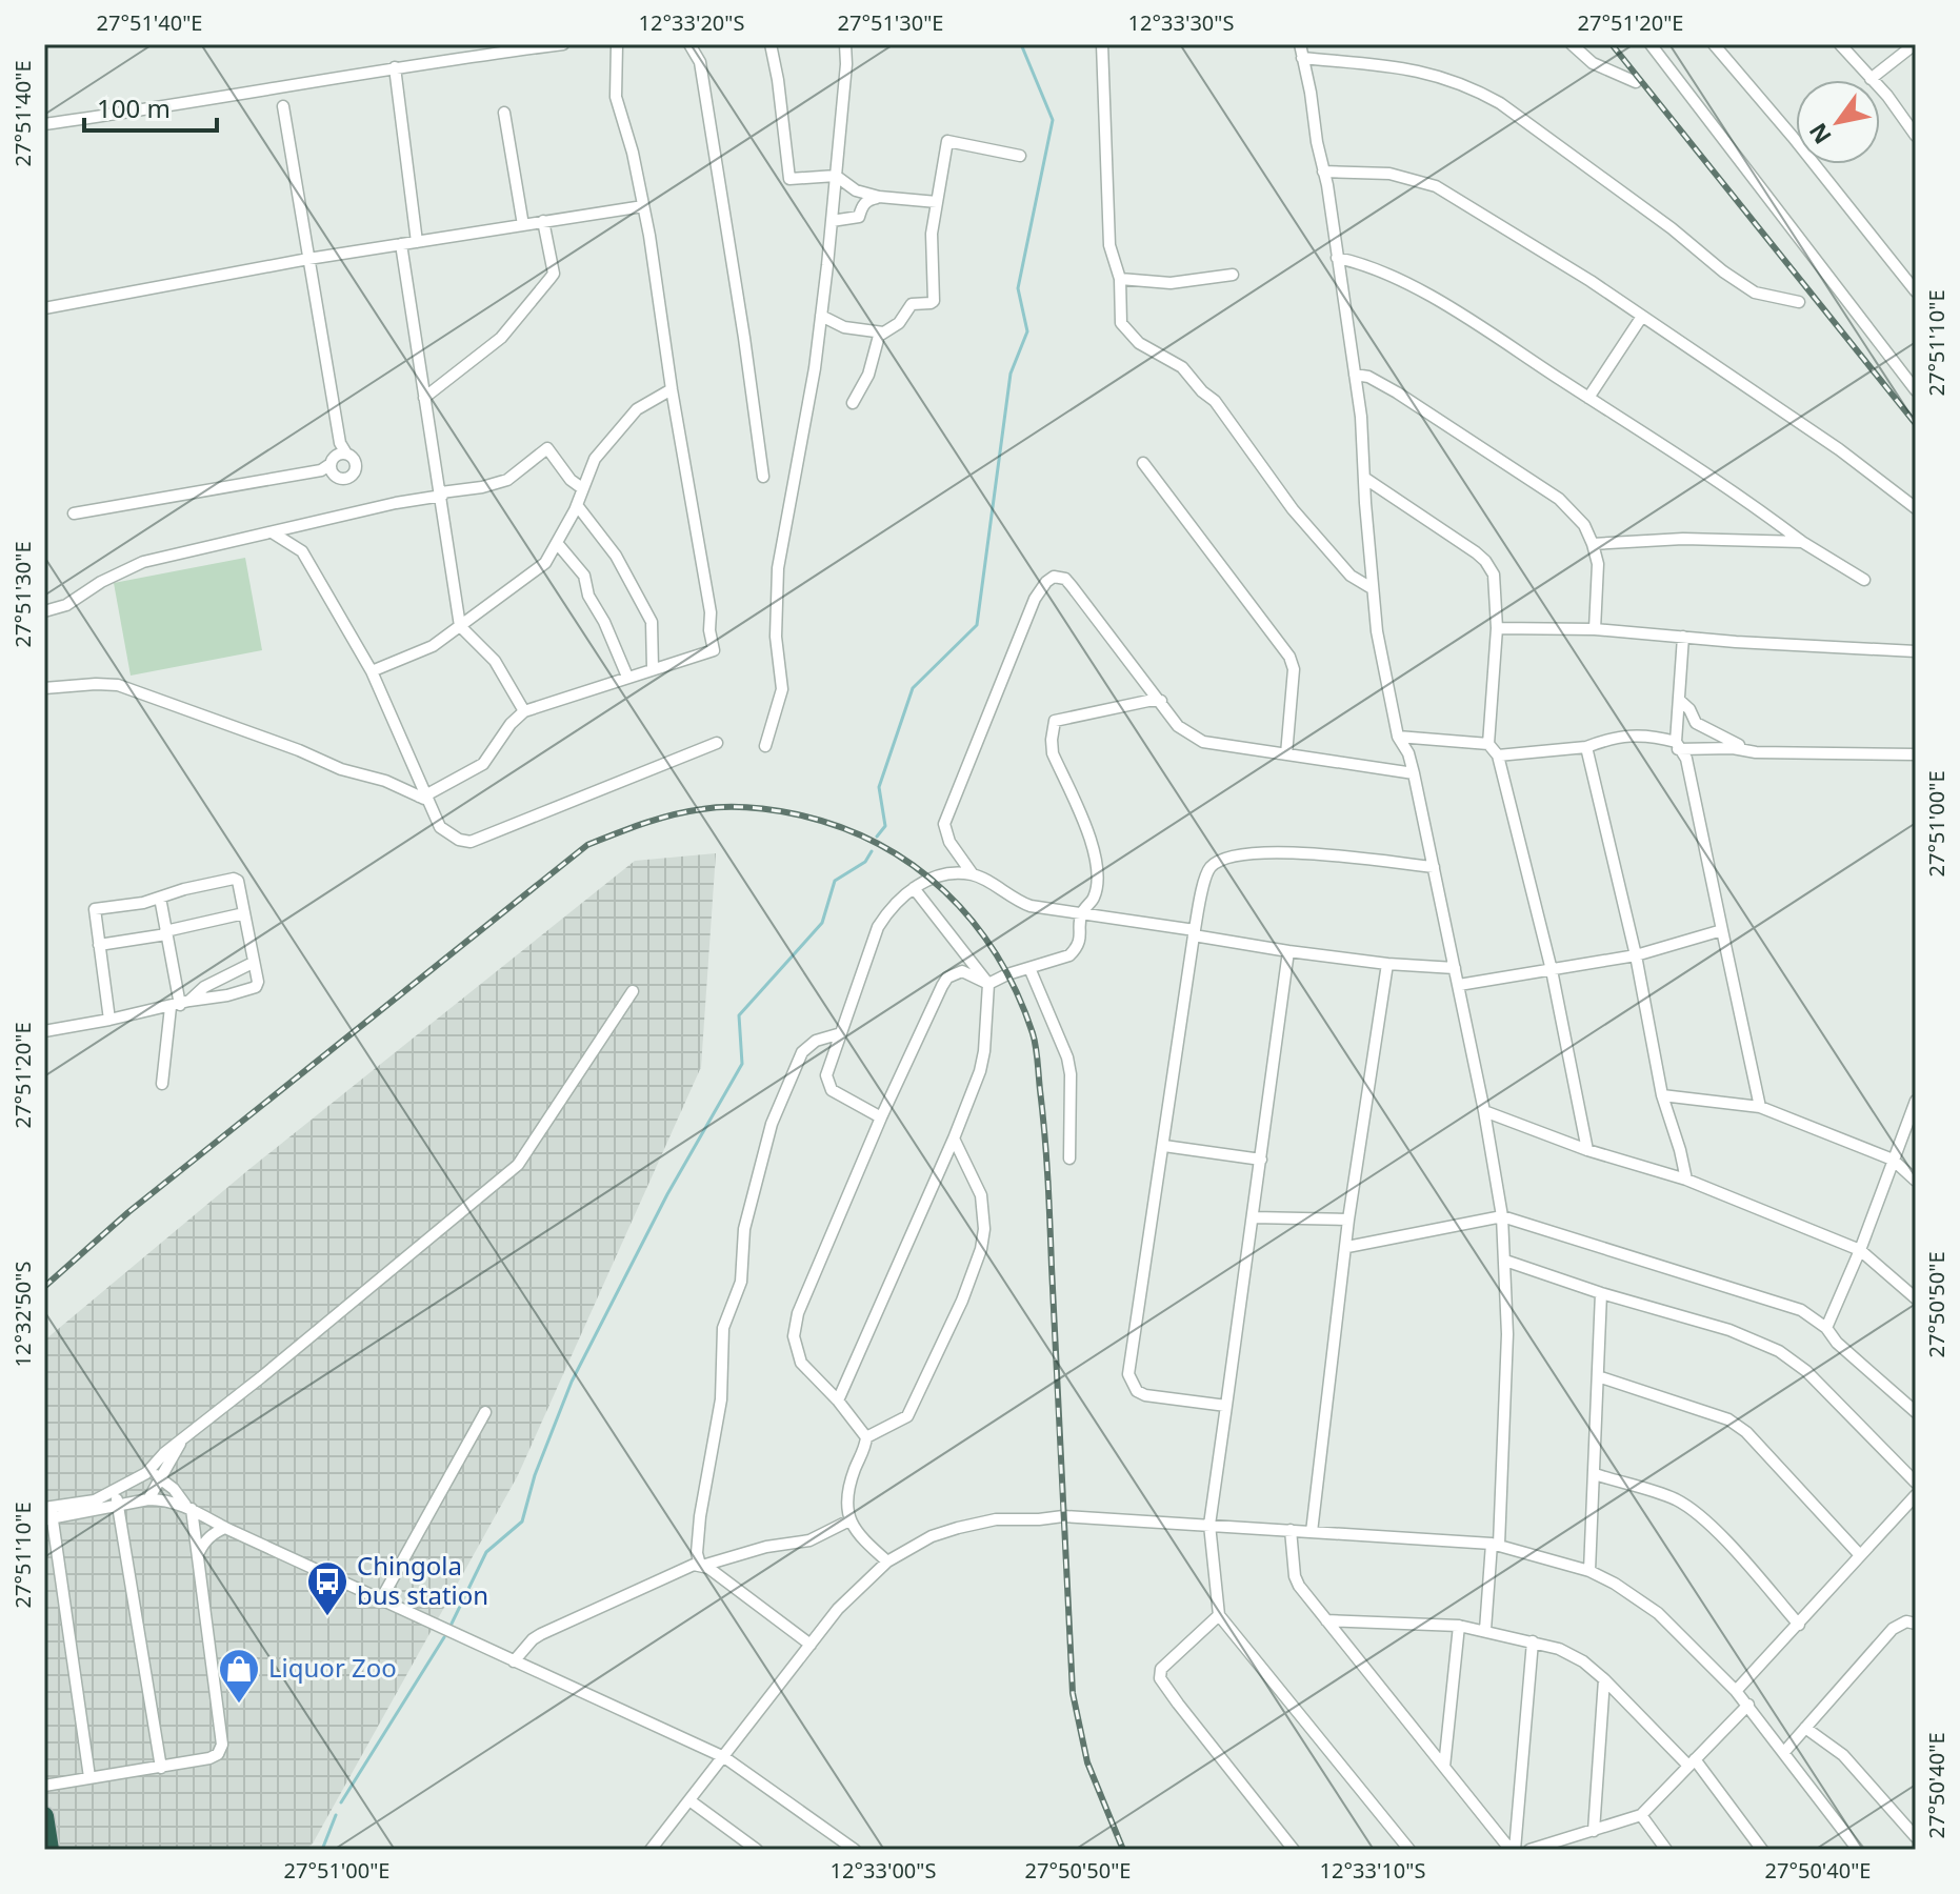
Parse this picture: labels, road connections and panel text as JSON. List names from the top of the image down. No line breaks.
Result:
{"places":{"bus stop":["Chingola bus station"],"shop":["Liquor Zoo"]},"scale_bar":"100 m","north":"bottom left","coordinates":["27°51'40\"E","12°33'20\"S","27°51'30\"E","12°33'30\"S","27°51'20\"E","27°51'10\"E","27°51'00\"E","27°50'50\"E","12°32'50\"S","27°50'40\"E","12°33'00\"S","12°33'10\"S"]}
